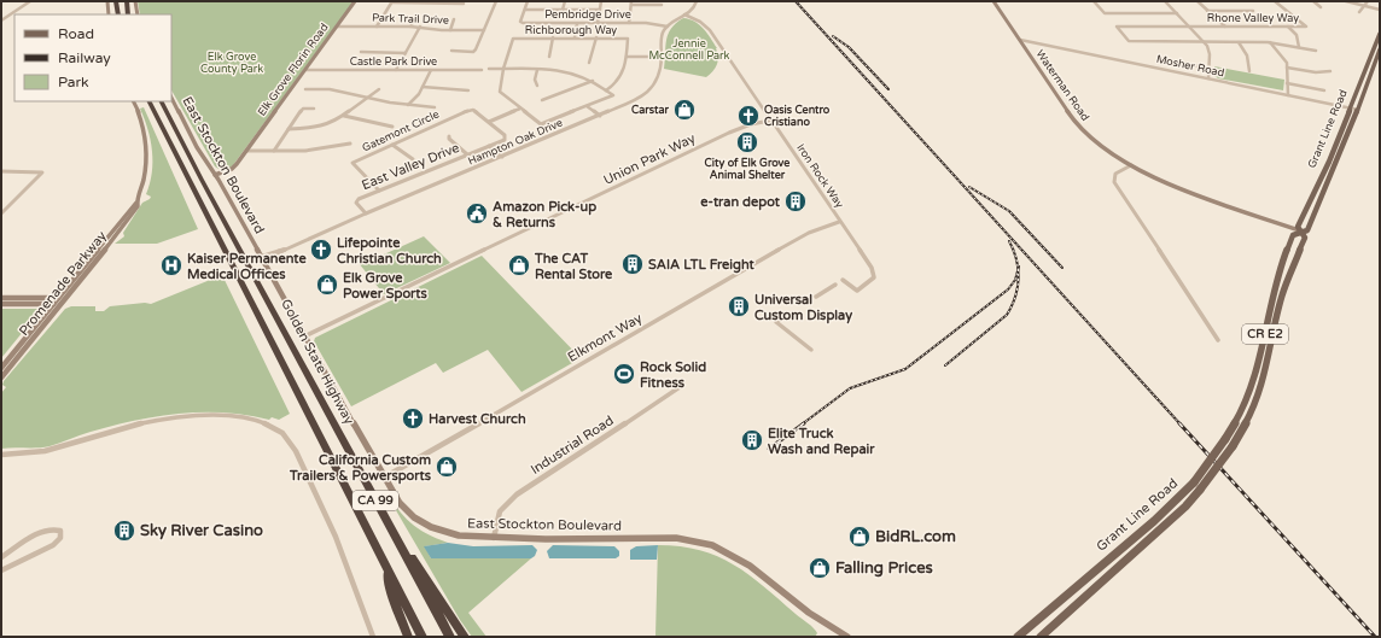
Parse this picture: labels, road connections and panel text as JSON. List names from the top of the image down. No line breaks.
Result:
{"streets":{"highway":["Golden State Highway","CA 99"],"main road":["Elk Grove Florin Road","Waterman Road","Grant Line Road","East Stockton Boulevard","Promenade Parkway","CR E2"],"street":["Pembridge Drive","Rhone Valley Way","Park Trail Drive","Richborough Way","Castle Park Drive","Mosher Road","Gatemont Circle","Hampton Oak Drive","Union Park Way","East Valley Drive","Iron Rock Way","Elkmont Way","Industrial Road"]},"crossings":[["Pembridge Drive","Hampton Oak Drive"],["Park Trail Drive","Elk Grove Florin Road"],["Castle Park Drive","Elk Grove Florin Road"],["Mosher Road","Waterman Road"],["Mosher Road","Grant Line Road"],["Elk Grove Florin Road","East Stockton Boulevard"],["Waterman Road","Grant Line Road"],["Gatemont Circle","East Valley Drive"],["Hampton Oak Drive","East Stockton Boulevard"],["Hampton Oak Drive","East Valley Drive"],["Union Park Way","East Stockton Boulevard"],["Union Park Way","Iron Rock Way"],["East Stockton Boulevard","Elkmont Way"],["East Stockton Boulevard","Industrial Road"],["Iron Rock Way","Elkmont Way"]],"parks":["Jennie McConnell Park","Elk Grove County Park"],"places":{"shop":["Carstar","The CAT Rental Store","Elk Grove Power Sports","California Custom Trailers & Powersports","BidRL.com","Falling Prices"],"church":["Oasis Centro Cristiano","Lifepointe Christian Church","Harvest Church"],"building":["City of Elk Grove Animal Shelter","e-tran depot","SAIA LTL Freight","Universal Custom Display","Elite Truck Wash and Repair","Sky River Casino"],"public building":["Amazon Pick-up & Returns"],"hospital":["Kaiser Permanente Medical Offices"],"sports":["Rock Solid Fitness"]},"legend":["Road","Railway","Park"]}
